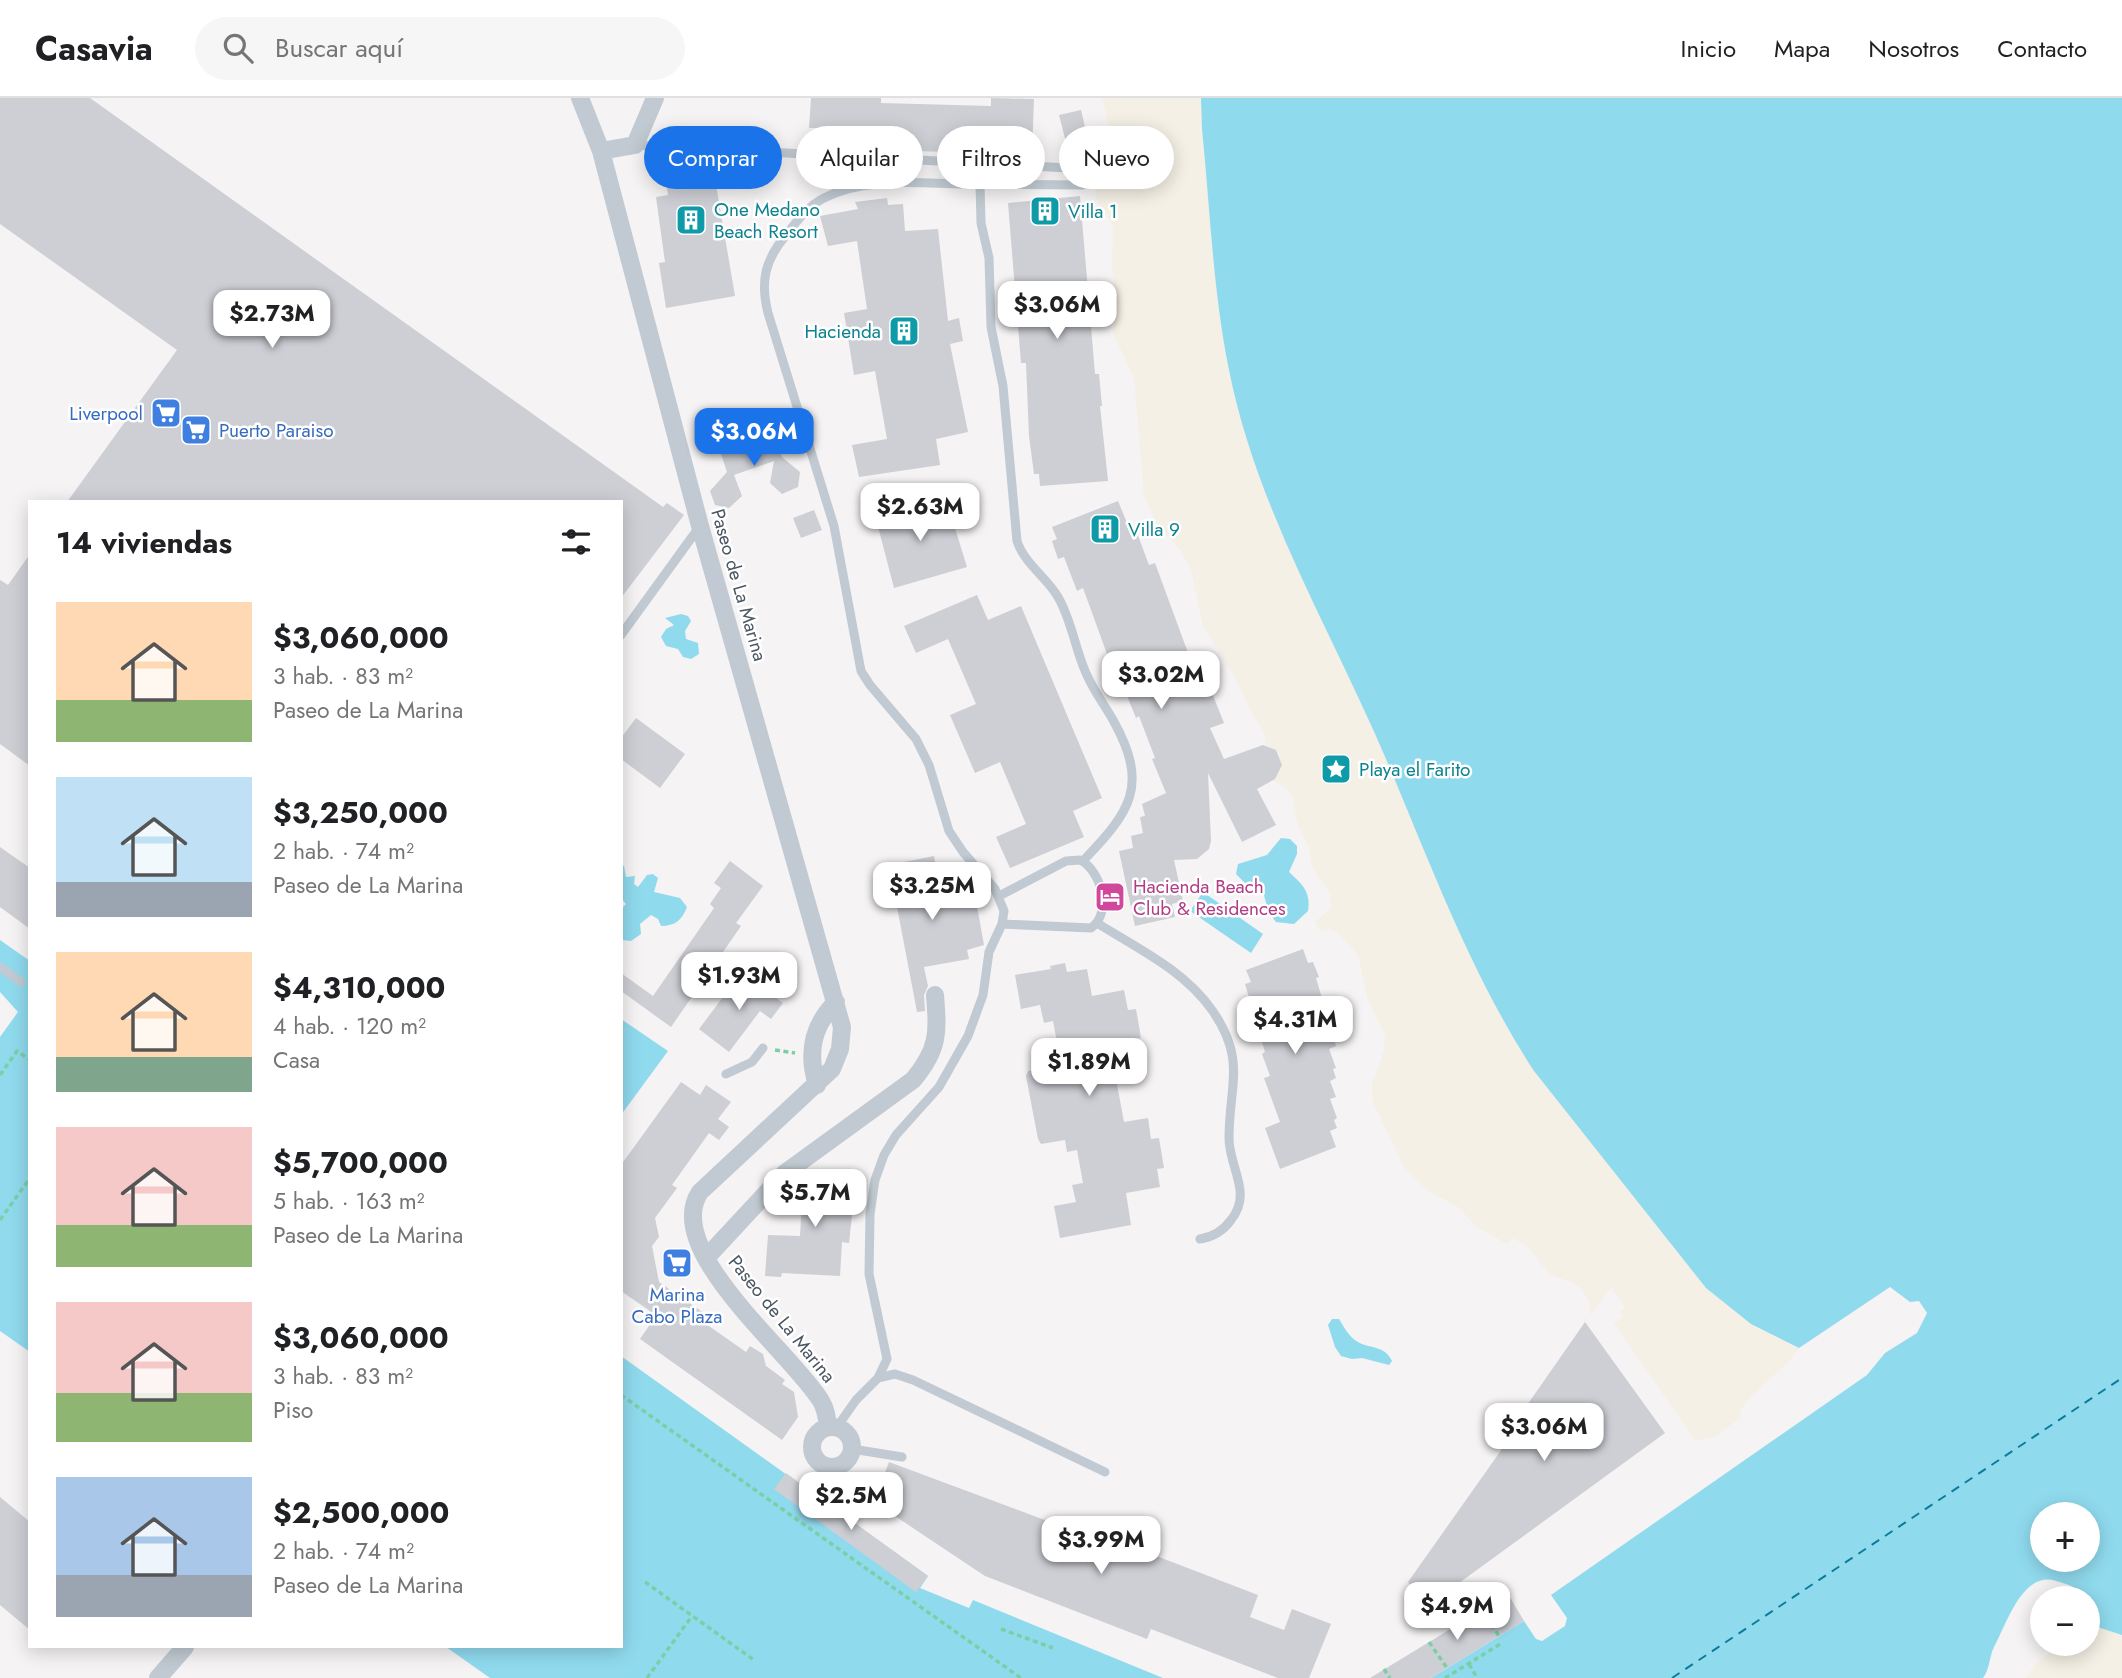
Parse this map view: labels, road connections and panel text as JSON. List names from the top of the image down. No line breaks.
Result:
{"streets":{"street":["Paseo de La Marina"]},"places":{"building":["Villa 1","One Medano Beach Resort","Hacienda","Villa 9"],"supermarket":["Liverpool","Puerto Paraiso","Marina Cabo Plaza"],"place":["Playa el Farito"],"hotel":["Hacienda Beach Club & Residences"]},"page":{"header":"Casavia","search":"Buscar aquí","nav":["Inicio","Mapa","Nosotros","Contacto"],"chip":["Comprar","Alquilar","Filtros","Nuevo"],"price":["$3.06M","$2.73M","$3.06M","$2.63M","$3.02M","$3.25M","$1.93M","$4.31M","$1.89M","$5.7M","$3.06M","$2.5M","$3.99M","$4.9M"],"heading":"14 viviendas","list":[{"name":"$3,060,000","note":"3 hab. · 83 m² · Paseo de La Marina"},{"name":"$3,250,000","note":"2 hab. · 74 m² · Paseo de La Marina"},{"name":"$4,310,000","note":"4 hab. · 120 m² · Casa"},{"name":"$5,700,000","note":"5 hab. · 163 m² · Paseo de La Marina"},{"name":"$3,060,000","note":"3 hab. · 83 m² · Piso"},{"name":"$2,500,000","note":"2 hab. · 74 m² · Paseo de La Marina"}],"map_buttons":["+","−"]}}
